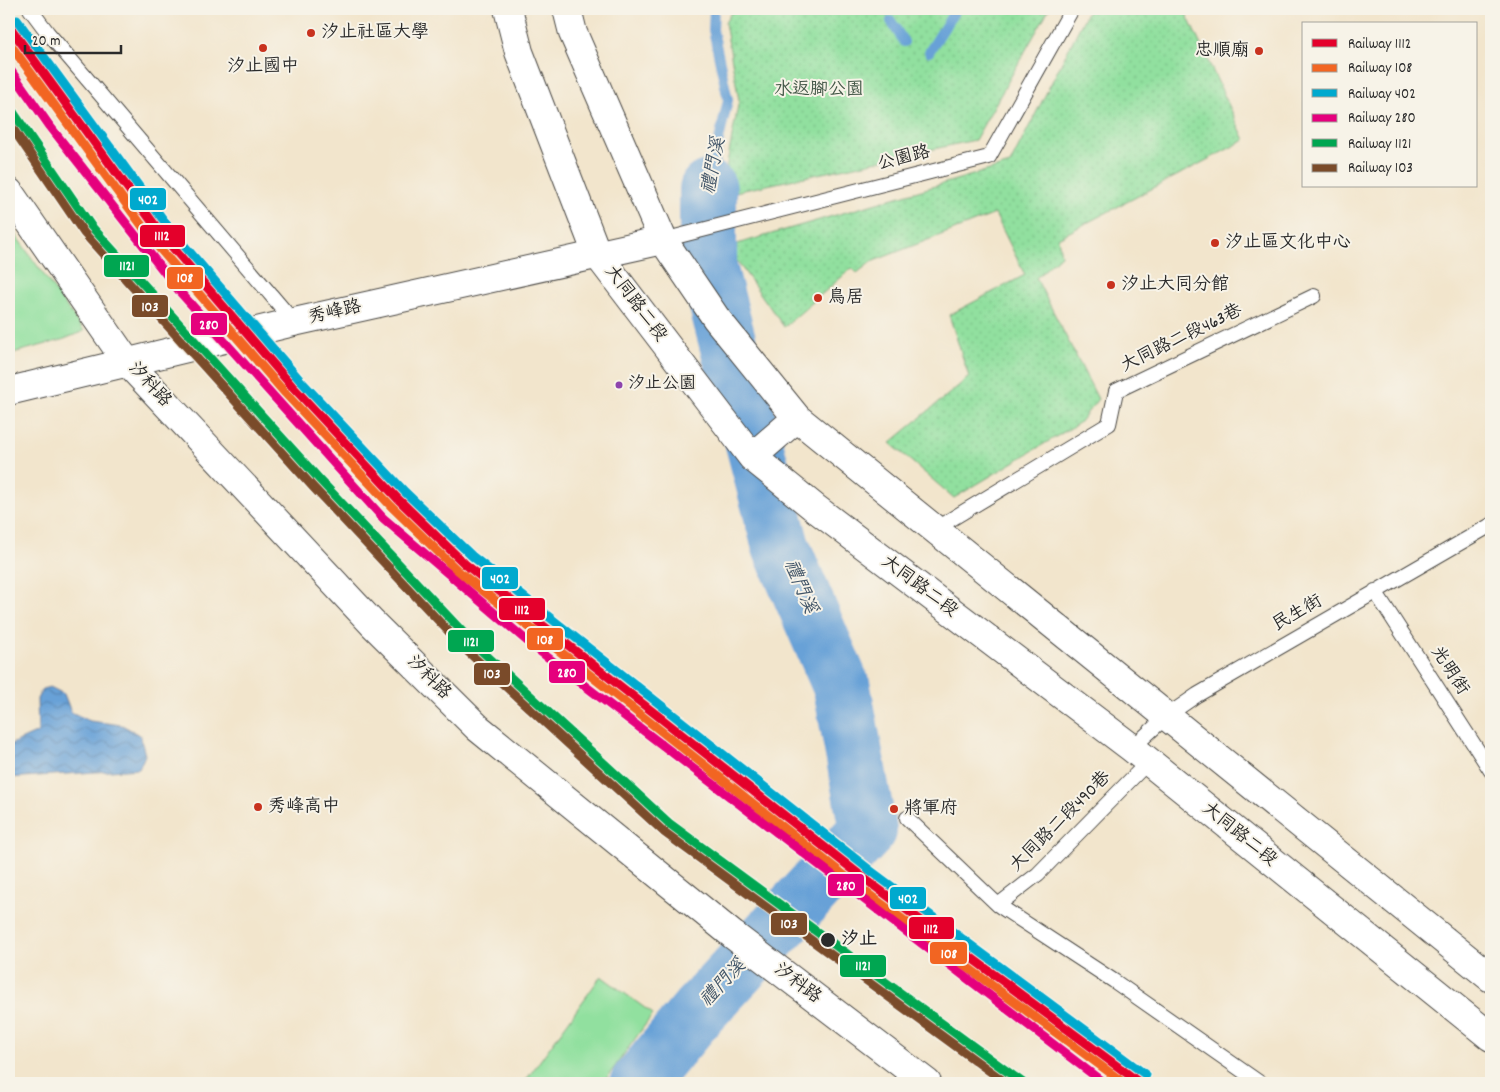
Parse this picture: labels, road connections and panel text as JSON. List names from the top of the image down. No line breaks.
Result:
{"streets":{"main road":["大同路二段","秀峰路","汐科路"],"lane":["公園路","大同路二段463巷","民生街","光明街","大同路二段490巷"]},"crossings":[["公園路","秀峰路"],["大同路二段","秀峰路"],["大同路二段","民生街"],["大同路二段","大同路二段490巷"],["秀峰路","汐科路"],["民生街","光明街"],["民生街","大同路二段490巷"]],"water":["禮門溪"],"parks":["水返腳公園"],"places":["汐止社區大學","汐止國中","忠順廟","汐止區文化中心","汐止大同分館","鳥居","汐止公園","秀峰高中","將軍府","汐止"],"lines":["rail line 402","rail line 1112","rail line 108","rail line 280","rail line 1121","rail line 103"],"legend":["Railway 1112","Railway 108","Railway 402","Railway 280","Railway 1121","Railway 103"],"scale_bar":"20 m"}
